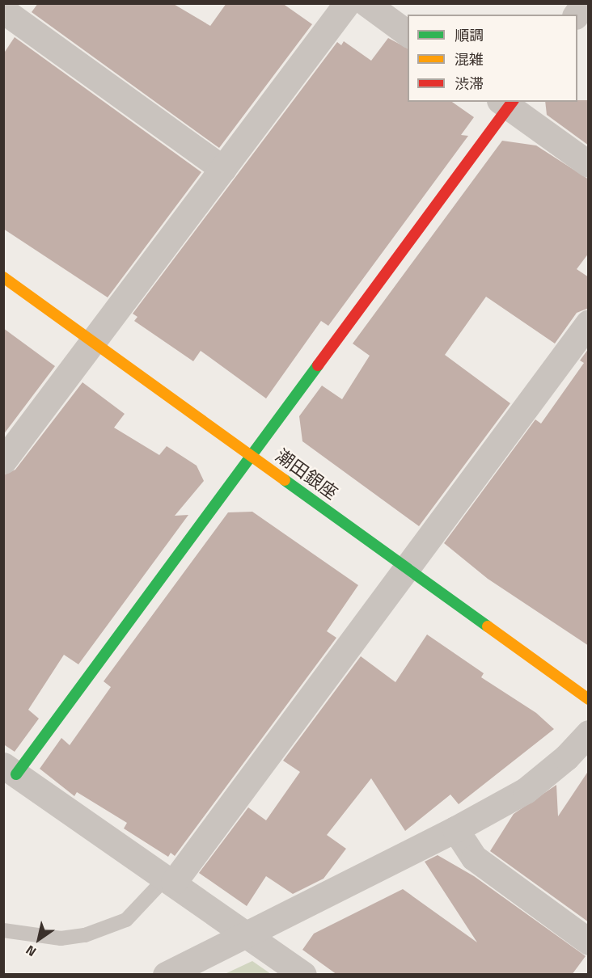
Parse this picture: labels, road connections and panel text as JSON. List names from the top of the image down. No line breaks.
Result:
{"streets":{"street":["潮田銀座"]},"legend":["順調","混雑","渋滞"],"north":"bottom left"}
